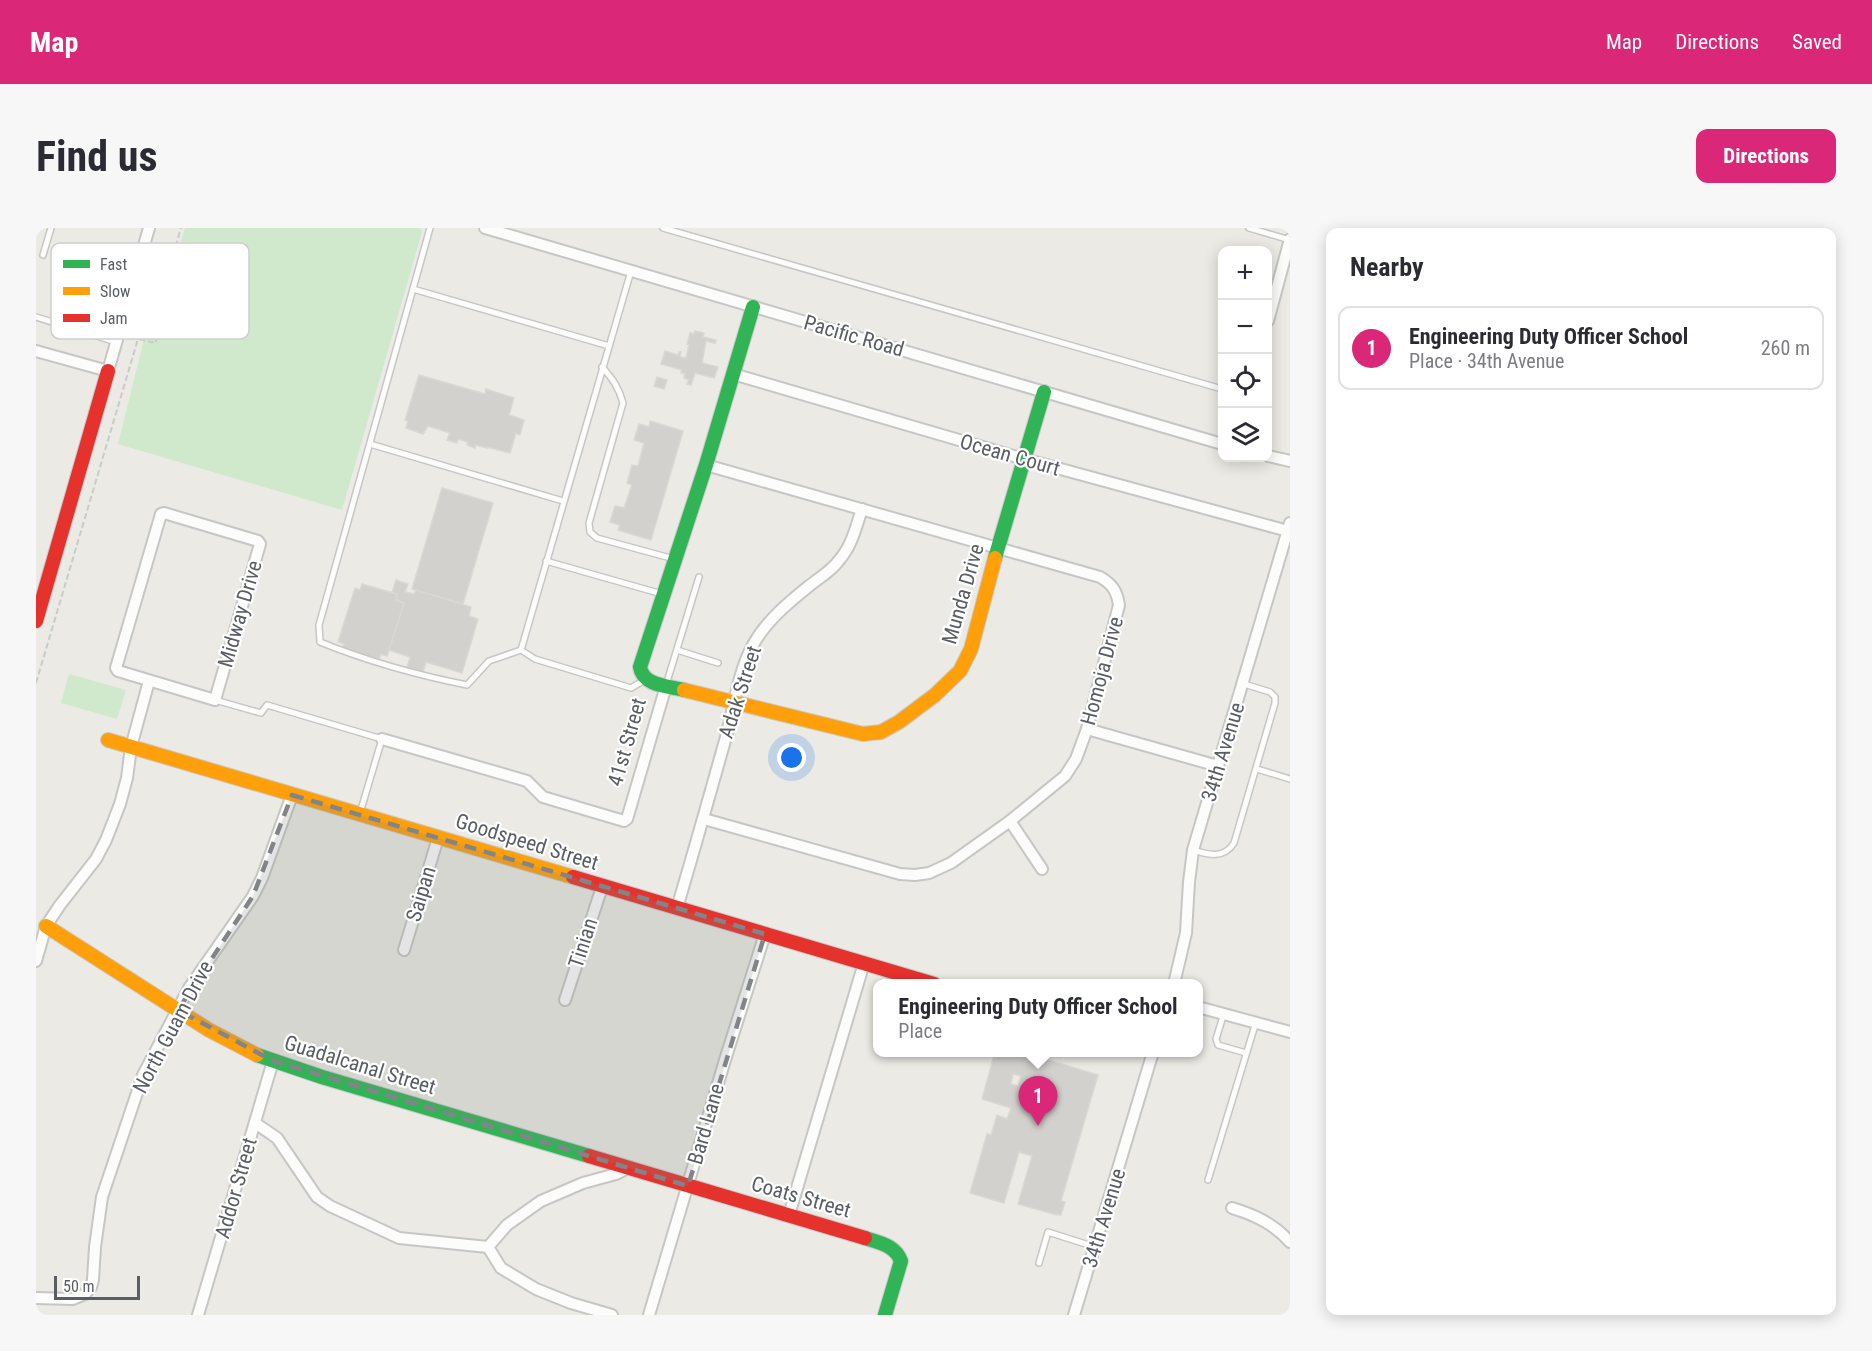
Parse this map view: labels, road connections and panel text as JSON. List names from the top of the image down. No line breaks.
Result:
{"streets":{"street":["Pacific Road","Ocean Court","Munda Drive","Midway Drive","Homoja Drive","Adak Street","41st Street","34th Avenue","Goodspeed Street","Saipan","Tinian","North Guam Drive","Guadalcanal Street","Bard Lane","Addor Street","Coats Street"]},"crossings":[["Pacific Road","Munda Drive"],["Pacific Road","41st Street"],["Ocean Court","Munda Drive"],["Ocean Court","41st Street"],["Ocean Court","34th Avenue"],["Munda Drive","Homoja Drive"],["Munda Drive","Adak Street"],["Munda Drive","41st Street"],["Homoja Drive","Adak Street"],["Homoja Drive","41st Street"],["Adak Street","Goodspeed Street"],["Goodspeed Street","Saipan"],["Goodspeed Street","Tinian"],["Goodspeed Street","North Guam Drive"],["Goodspeed Street","Bard Lane"],["North Guam Drive","Guadalcanal Street"],["Guadalcanal Street","Bard Lane"],["Guadalcanal Street","Addor Street"],["Guadalcanal Street","Coats Street"],["Bard Lane","Coats Street"]],"legend":["Fast","Slow","Jam"],"scale_bar":"50 m","page":{"header":"Map","nav":["Map","Directions","Saved"],"buttons":"Directions","title":"Find us","heading":"Nearby","map_buttons":["+","−"],"list":[{"mark":"1","name":"Engineering Duty Officer School","note":"Place · 34th Avenue","value":"260 m"}],"popup":["Engineering Duty Officer School","Place"],"pins":"1","scale":"50 m"}}
